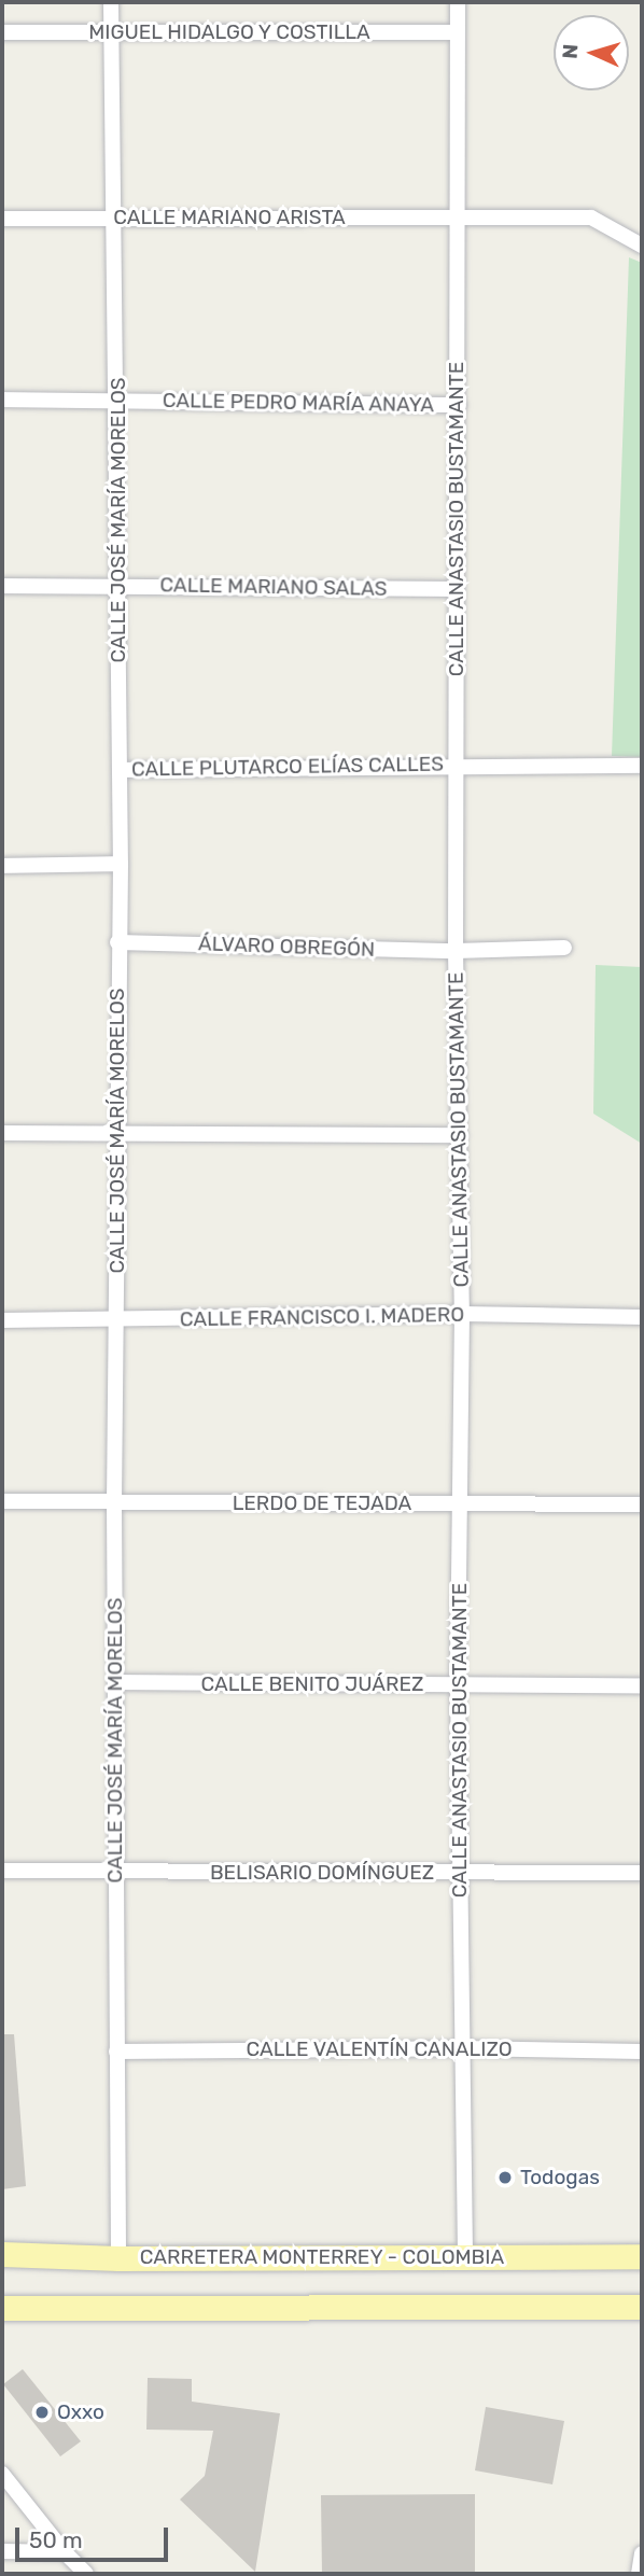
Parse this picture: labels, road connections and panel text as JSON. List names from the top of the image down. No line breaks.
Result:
{"streets":{"main road":["CARRETERA MONTERREY - COLOMBIA"],"street":["MIGUEL HIDALGO Y COSTILLA","CALLE MARIANO ARISTA","CALLE PEDRO MARÍA ANAYA","CALLE ANASTASIO BUSTAMANTE","CALLE JOSÉ MARÍA MORELOS","CALLE MARIANO SALAS","CALLE PLUTARCO ELÍAS CALLES","ÁLVARO OBREGÓN","CALLE FRANCISCO I. MADERO","LERDO DE TEJADA","CALLE BENITO JUÁREZ","BELISARIO DOMÍNGUEZ","CALLE VALENTÍN CANALIZO"]},"crossings":[["MIGUEL HIDALGO Y COSTILLA","CALLE ANASTASIO BUSTAMANTE"],["MIGUEL HIDALGO Y COSTILLA","CALLE JOSÉ MARÍA MORELOS"],["CALLE MARIANO ARISTA","CALLE ANASTASIO BUSTAMANTE"],["CALLE MARIANO ARISTA","CALLE JOSÉ MARÍA MORELOS"],["CALLE PEDRO MARÍA ANAYA","CALLE ANASTASIO BUSTAMANTE"],["CALLE PEDRO MARÍA ANAYA","CALLE JOSÉ MARÍA MORELOS"],["CALLE ANASTASIO BUSTAMANTE","CALLE MARIANO SALAS"],["CALLE ANASTASIO BUSTAMANTE","CALLE PLUTARCO ELÍAS CALLES"],["CALLE ANASTASIO BUSTAMANTE","ÁLVARO OBREGÓN"],["CALLE ANASTASIO BUSTAMANTE","CALLE FRANCISCO I. MADERO"],["CALLE ANASTASIO BUSTAMANTE","LERDO DE TEJADA"],["CALLE ANASTASIO BUSTAMANTE","CALLE BENITO JUÁREZ"],["CALLE ANASTASIO BUSTAMANTE","BELISARIO DOMÍNGUEZ"],["CALLE ANASTASIO BUSTAMANTE","CALLE VALENTÍN CANALIZO"],["CALLE ANASTASIO BUSTAMANTE","CARRETERA MONTERREY - COLOMBIA"],["CALLE JOSÉ MARÍA MORELOS","CALLE MARIANO SALAS"],["CALLE JOSÉ MARÍA MORELOS","CALLE PLUTARCO ELÍAS CALLES"],["CALLE JOSÉ MARÍA MORELOS","ÁLVARO OBREGÓN"],["CALLE JOSÉ MARÍA MORELOS","CALLE FRANCISCO I. MADERO"],["CALLE JOSÉ MARÍA MORELOS","LERDO DE TEJADA"],["CALLE JOSÉ MARÍA MORELOS","CALLE BENITO JUÁREZ"],["CALLE JOSÉ MARÍA MORELOS","BELISARIO DOMÍNGUEZ"],["CALLE JOSÉ MARÍA MORELOS","CALLE VALENTÍN CANALIZO"],["CALLE JOSÉ MARÍA MORELOS","CARRETERA MONTERREY - COLOMBIA"]],"places":["Todogas","Oxxo"],"scale_bar":"50 m","north":"left"}
